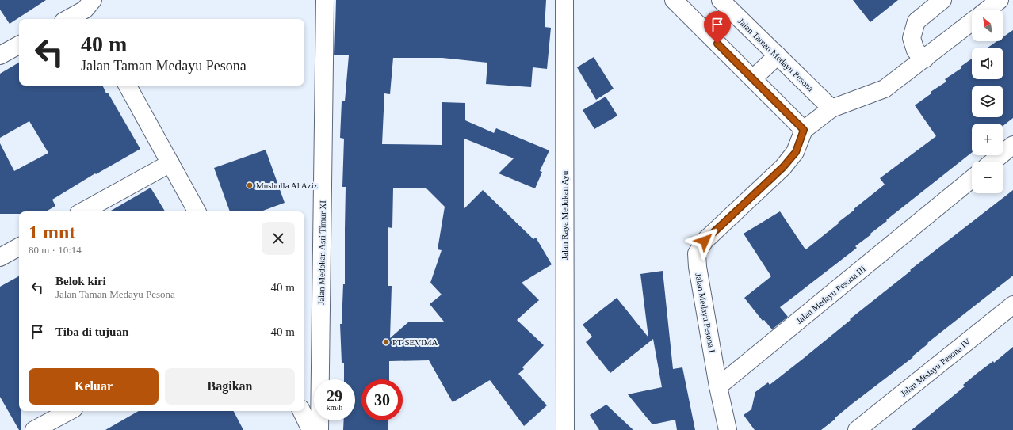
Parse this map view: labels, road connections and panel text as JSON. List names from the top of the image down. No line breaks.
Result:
{"streets":{"street":["Jalan Taman Medayu Pesona","Jalan Raya Medokan Ayu","Jalan Medokan Asri Timur XI","Jalan Medayu Pesona III","Jalan Medayu Pesona I","Jalan Medayu Pesona IV"]},"crossings":[["Jalan Medayu Pesona III","Jalan Medayu Pesona I"]],"places":["Musholla Al Aziz","PT SEVIMA"],"north":"top left","page":{"map_buttons":["+","−"],"turn":["40 m","Jalan Taman Medayu Pesona"],"heading":["1 mnt","80 m · 10:14"],"list":[{"name":"Belok kiri","note":"Jalan Taman Medayu Pesona","value":"40 m"},{"name":"Tiba di tujuan","value":"40 m"}],"buttons":["Keluar","Bagikan"],"speed":"29 km/h","limit":"30"}}
